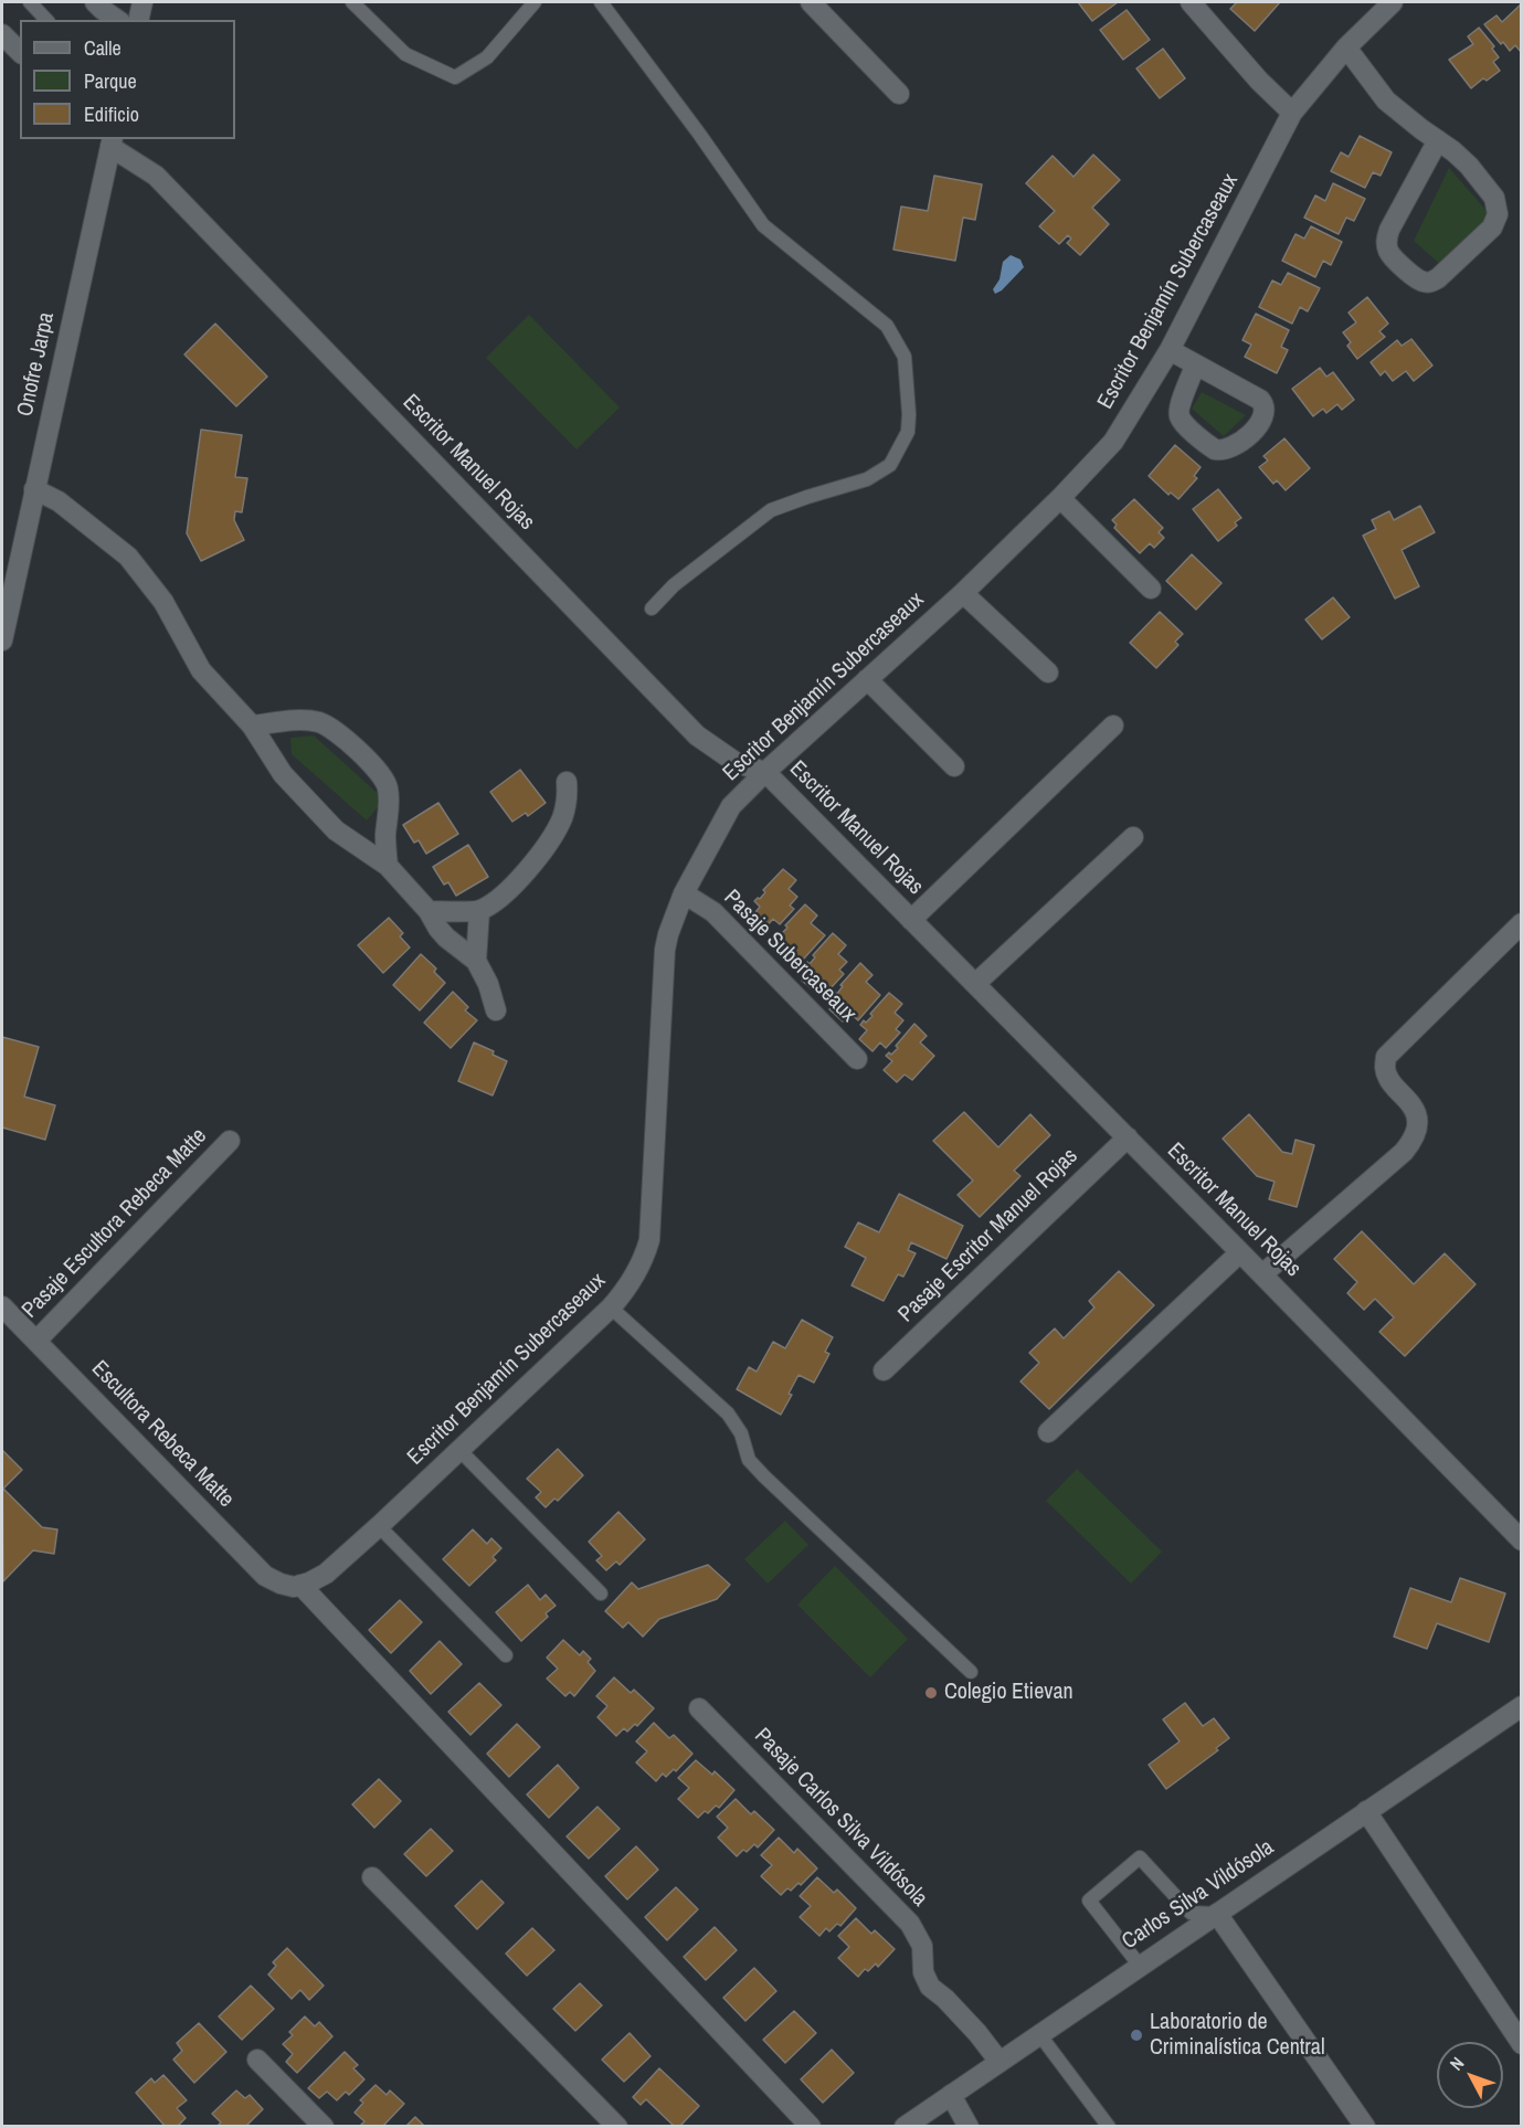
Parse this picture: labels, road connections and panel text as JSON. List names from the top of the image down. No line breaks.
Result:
{"streets":{"street":["Escritor Benjamín Subercaseaux","Onofre Jarpa","Escritor Manuel Rojas","Pasaje Subercaseaux","Pasaje Escultora Rebeca Matte","Pasaje Escritor Manuel Rojas","Escultora Rebeca Matte","Pasaje Carlos Silva Vildósola","Carlos Silva Vildósola"]},"crossings":[["Escritor Benjamín Subercaseaux","Escritor Manuel Rojas"],["Escritor Benjamín Subercaseaux","Pasaje Subercaseaux"],["Escritor Benjamín Subercaseaux","Escultora Rebeca Matte"],["Onofre Jarpa","Escritor Manuel Rojas"],["Escritor Manuel Rojas","Pasaje Escritor Manuel Rojas"],["Pasaje Escultora Rebeca Matte","Escultora Rebeca Matte"],["Pasaje Carlos Silva Vildósola","Carlos Silva Vildósola"]],"places":["Colegio Etievan","Laboratorio de Criminalística Central"],"legend":["Calle","Parque","Edificio"],"north":"top left"}
